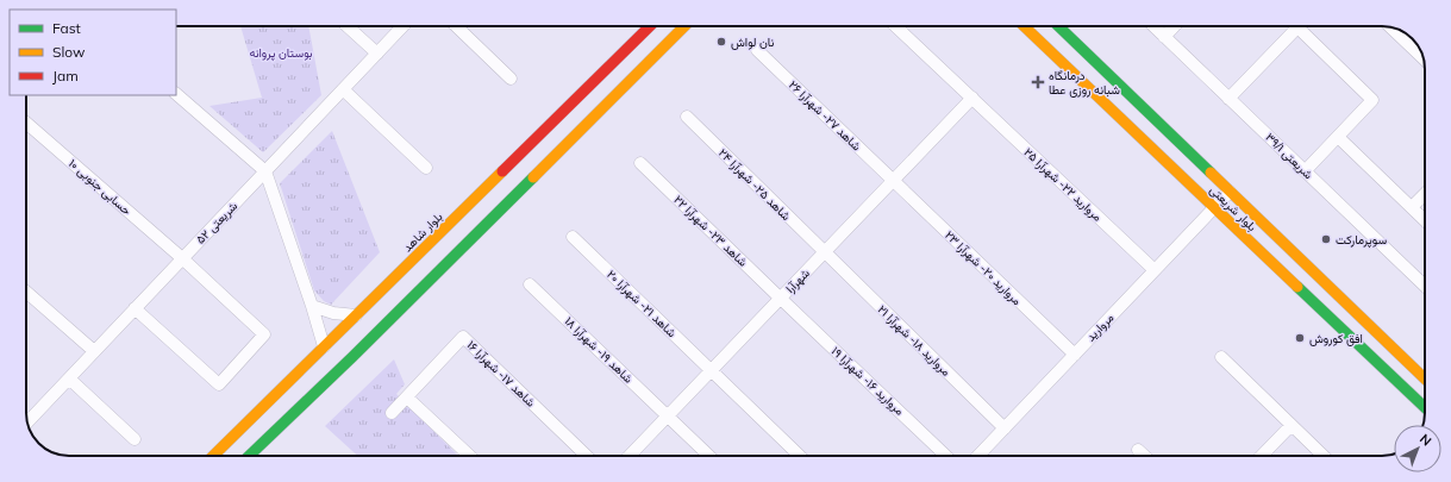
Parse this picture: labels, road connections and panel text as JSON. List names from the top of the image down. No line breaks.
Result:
{"streets":{"main road":["بلوار شریعتی","بلوار شاهد"],"street":["شاهد ۲۷- شهرآرا ۲۶","شریعتی ۳۹/۱","شاهد ۲۵- شهرآرا ۲۴","مروارید ۲۲- شهرآرا ۲۵","حسابی جنوبی ۱۰","شریعتی ۵۲","شاهد ۲۳- شهرآرا ۲۲","مروارید ۲۰- شهرآرا ۲۳","شهرآرا","شاهد ۲۱- شهرآرا ۲۰","مروارید","مروارید ۱۸- شهرآرا ۲۱","شاهد ۱۹- شهرآرا ۱۸","شاهد ۱۷- شهرآرا ۱۶","مروارید ۱۶- شهرآرا ۱۹"]},"crossings":[["شاهد ۲۷- شهرآرا ۲۶","مروارید ۲۰- شهرآرا ۲۳"],["شاهد ۲۷- شهرآرا ۲۶","شهرآرا"],["شاهد ۲۵- شهرآرا ۲۴","شهرآرا"],["شاهد ۲۵- شهرآرا ۲۴","مروارید ۱۸- شهرآرا ۲۱"],["مروارید ۲۲- شهرآرا ۲۵","شهرآرا"],["مروارید ۲۲- شهرآرا ۲۵","مروارید"],["حسابی جنوبی ۱۰","شریعتی ۵۲"],["بلوار شریعتی","مروارید"],["شاهد ۲۳- شهرآرا ۲۲","شهرآرا"],["شاهد ۲۳- شهرآرا ۲۲","مروارید ۱۶- شهرآرا ۱۹"],["مروارید ۲۰- شهرآرا ۲۳","شهرآرا"],["مروارید ۲۰- شهرآرا ۲۳","مروارید"],["شهرآرا","شاهد ۲۱- شهرآرا ۲۰"],["شهرآرا","مروارید ۱۸- شهرآرا ۲۱"],["شهرآرا","شاهد ۱۹- شهرآرا ۱۸"],["شهرآرا","مروارید ۱۶- شهرآرا ۱۹"],["مروارید","مروارید ۱۸- شهرآرا ۲۱"]],"parks":["بوستان پروانه"],"places":{"other":["نان لواش","سوپرمارکت","افق کوروش"],"health":["درمانگاه شبانه روزی عطا"]},"legend":["Fast","Slow","Jam"],"north":"top right"}
